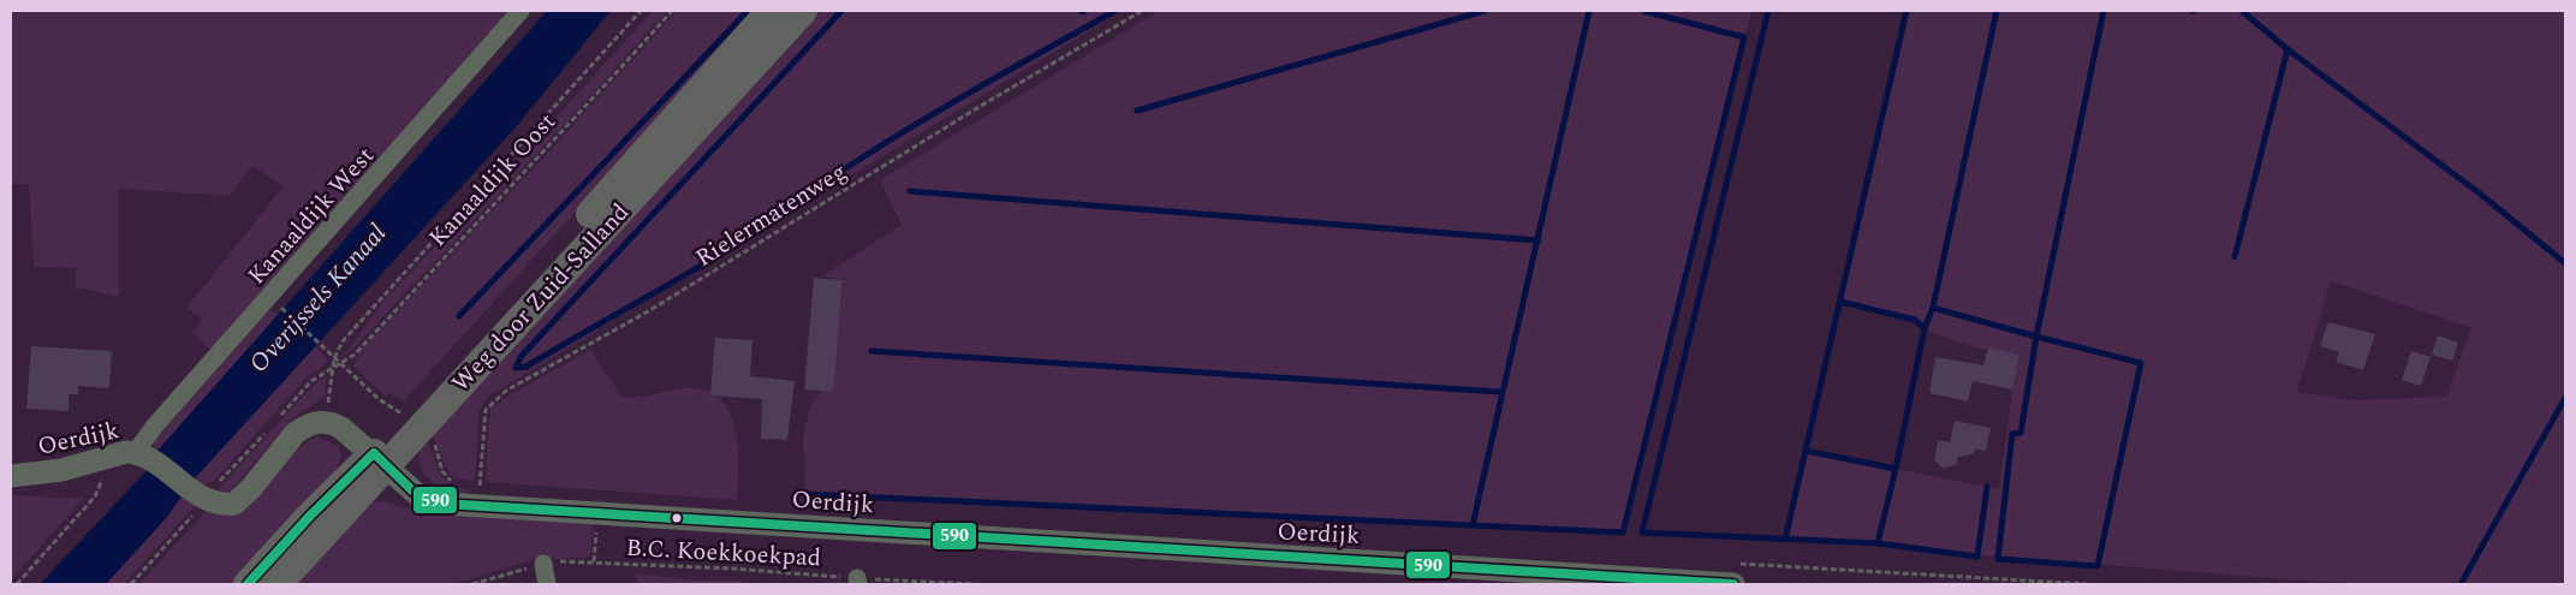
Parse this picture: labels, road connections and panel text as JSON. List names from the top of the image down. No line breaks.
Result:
{"streets":{"main road":["Weg door Zuid-Salland"],"street":["Kanaaldijk West","Oerdijk"],"path":["Kanaaldijk Oost","Rielermatenweg","B.C. Koekkoekpad"]},"crossings":[["Kanaaldijk Oost","Oerdijk"],["Kanaaldijk West","Oerdijk"],["Weg door Zuid-Salland","Oerdijk"]],"water":["Overijssels Kanaal"],"lines":["transit line 590"]}
